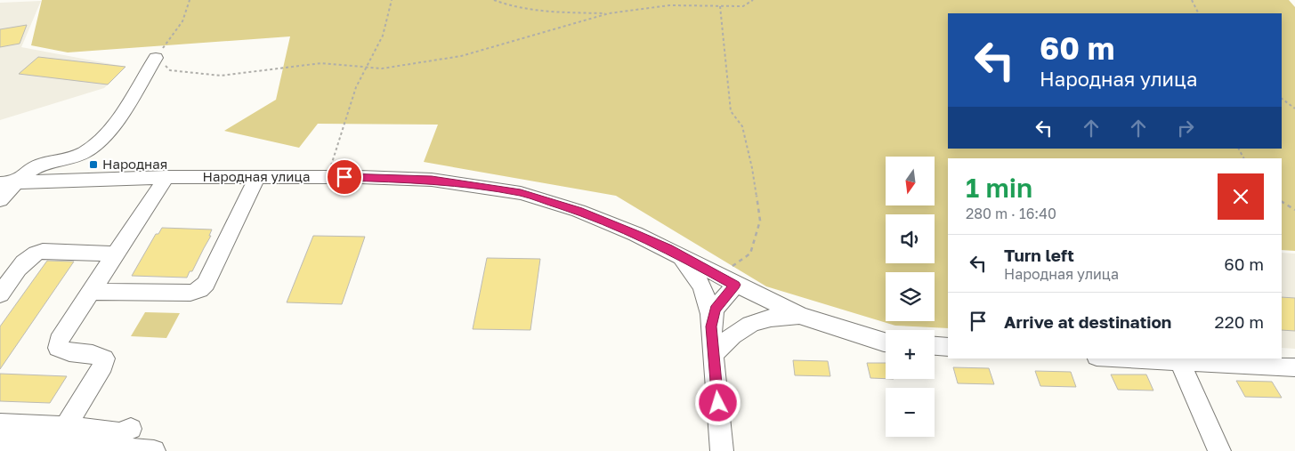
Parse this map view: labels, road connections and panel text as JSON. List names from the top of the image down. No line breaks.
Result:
{"streets":{"street":["Народная улица"]},"places":{"transit":["Народная"]},"north":"bottom","page":{"turn":["60 m","Народная улица"],"map_buttons":["+","−"],"heading":["1 min","280 m · 16:40"],"list":[{"name":"Turn left","note":"Народная улица","value":"60 m"},{"name":"Arrive at destination","value":"220 m"}]}}
